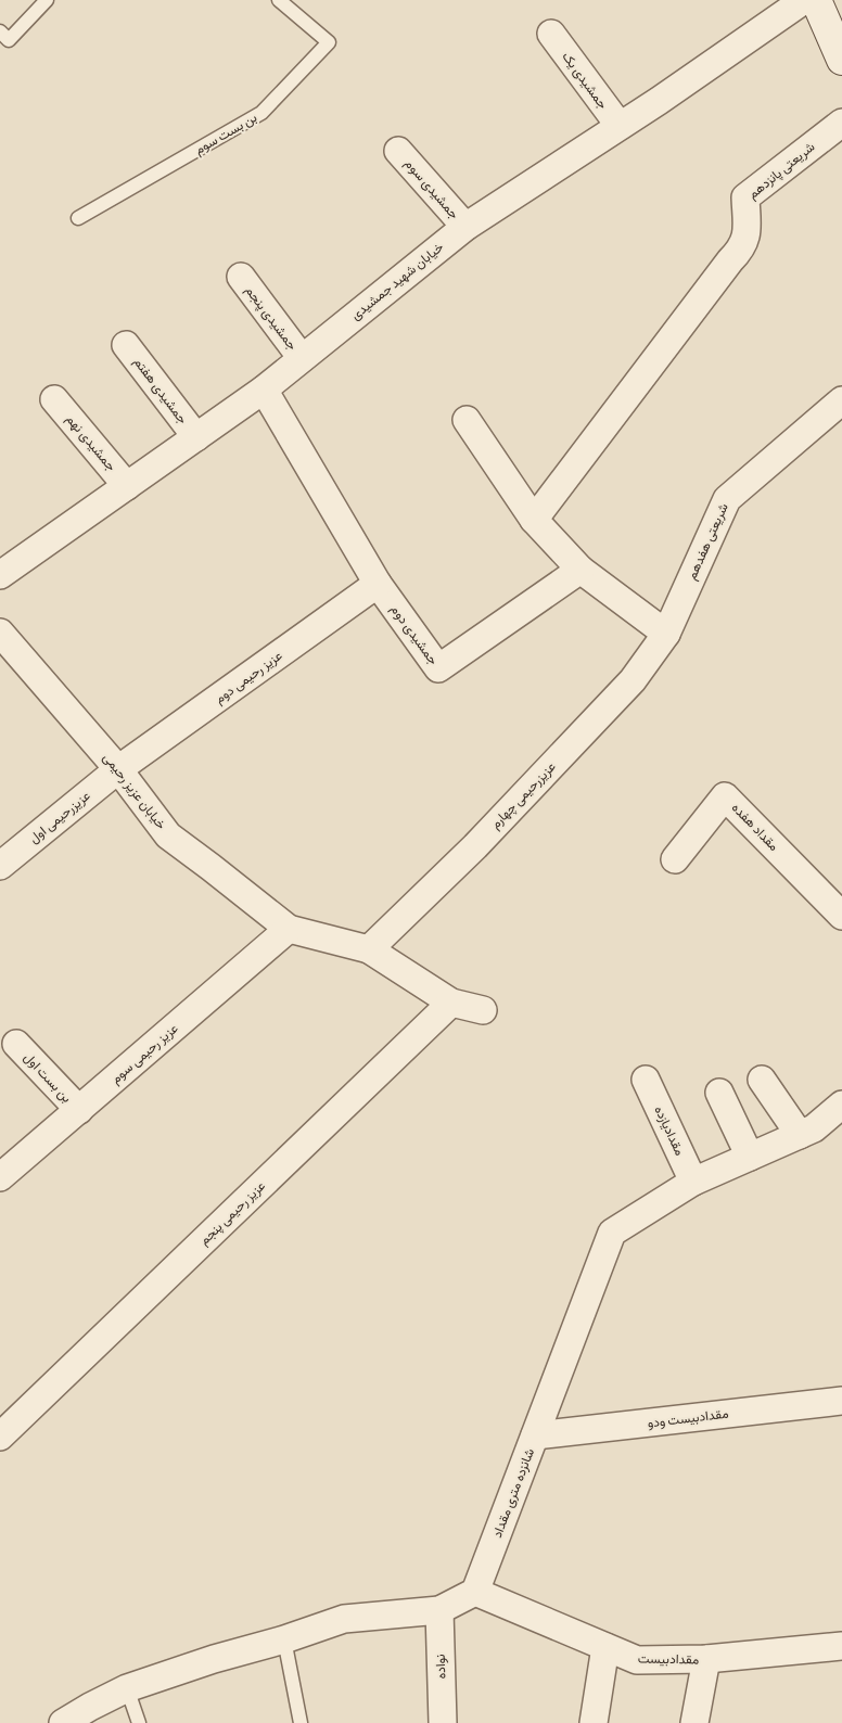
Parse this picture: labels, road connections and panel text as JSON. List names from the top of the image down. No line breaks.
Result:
{"streets":{"street":["جمشیدی یک","شریعتی پانزدهم","جمشیدی سوم","خیابان شهید جمشیدی","جمشیدی پنجم","جمشیدی هفتم","جمشیدی نهم","شریعتی هفدهم","جمشیدی دوم","عزیز رحیمی دوم","خیابان عزیز رحیمی","عزیزرحیمی چهارم","عزیزرحیمی اول","مقداد هفده","عزیز رحیمی سوم","بن بست اول","مقدادیازده","عزیز رحیمی پنجم","مقدادبیست ودو","شانزده متری مقداد","مقدادبیست","نواده"],"lane":["بن بست سوم"]},"crossings":[["جمشیدی یک","خیابان شهید جمشیدی"],["جمشیدی سوم","خیابان شهید جمشیدی"],["خیابان شهید جمشیدی","جمشیدی پنجم"],["خیابان شهید جمشیدی","جمشیدی هفتم"],["خیابان شهید جمشیدی","جمشیدی نهم"],["خیابان شهید جمشیدی","جمشیدی دوم"],["شریعتی هفدهم","عزیزرحیمی چهارم"],["جمشیدی دوم","عزیز رحیمی دوم"],["عزیز رحیمی دوم","خیابان عزیز رحیمی"],["عزیز رحیمی دوم","عزیزرحیمی اول"],["خیابان عزیز رحیمی","عزیزرحیمی اول"],["خیابان عزیز رحیمی","عزیز رحیمی سوم"],["عزیز رحیمی سوم","بن بست اول"],["مقدادیازده","شانزده متری مقداد"],["مقدادبیست ودو","شانزده متری مقداد"],["شانزده متری مقداد","مقدادبیست"]]}
